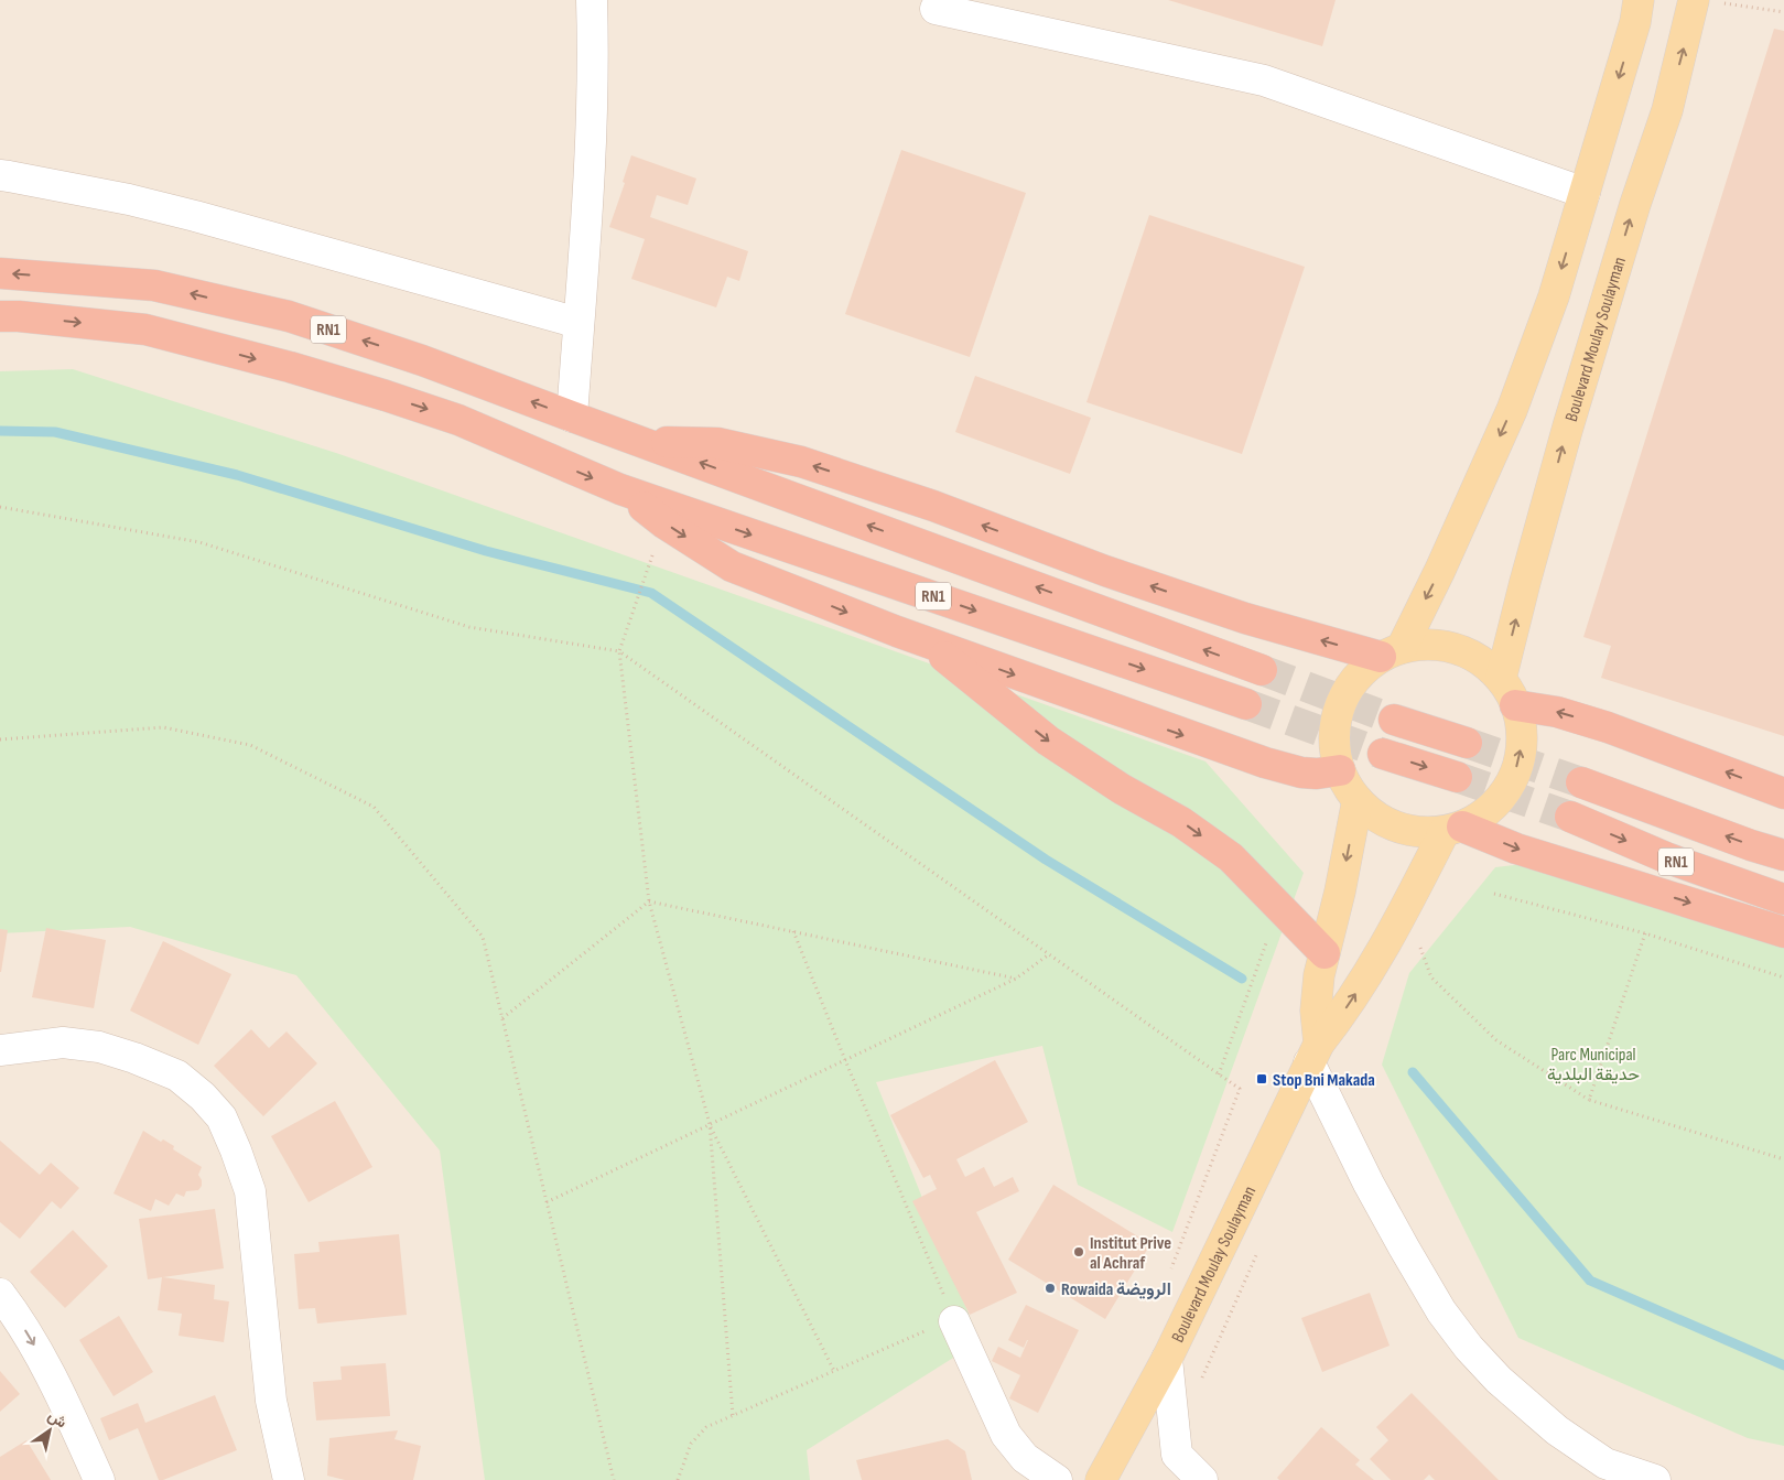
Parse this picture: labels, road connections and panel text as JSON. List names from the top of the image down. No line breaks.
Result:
{"streets":{"highway":["RN1"],"main road":["Boulevard Moulay Soulayman"]},"parks":["Parc Municipal حديقة البلدية"],"places":{"transit":["Stop Bni Makada"],"other":["Institut Prive al Achraf","Rowaida الرويضة"]},"north":"top right"}
